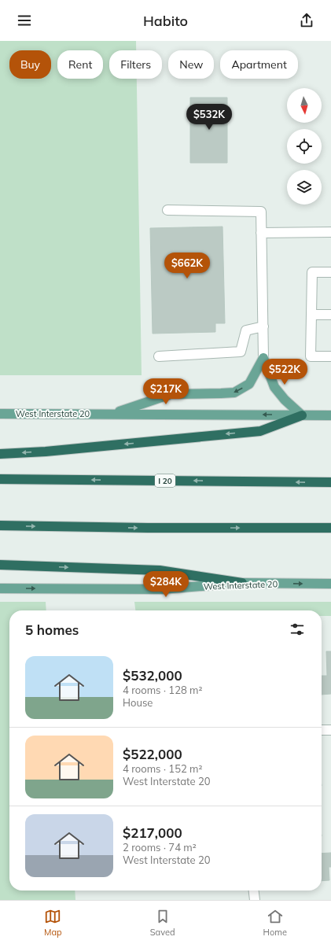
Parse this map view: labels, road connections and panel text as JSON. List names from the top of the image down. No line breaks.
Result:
{"streets":{"highway":["I 20"],"main road":["West Interstate 20"]},"north":"bottom","page":{"header":"Habito","chip":["Buy","Rent","Filters","New","Apartment"],"price":["$532K","$662K","$522K","$217K","$284K"],"heading":"5 homes","list":[{"name":"$532,000","note":"4 rooms · 128 m² · House"},{"name":"$522,000","note":"4 rooms · 152 m² · West Interstate 20"},{"name":"$217,000","note":"2 rooms · 74 m² · West Interstate 20"}],"tabs":["Map","Saved","Home"]}}
